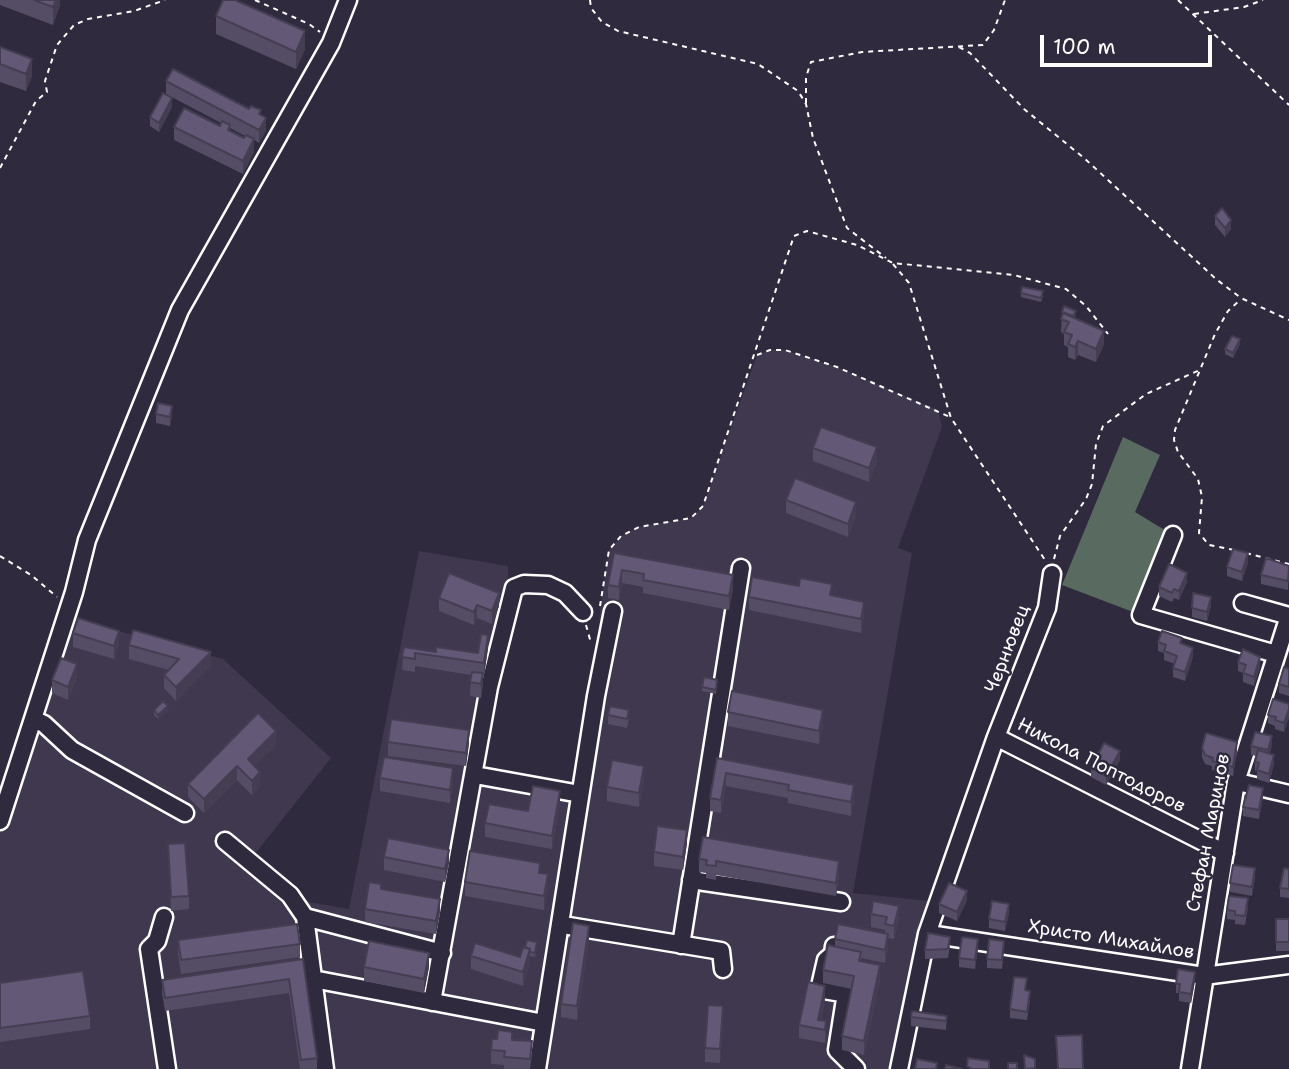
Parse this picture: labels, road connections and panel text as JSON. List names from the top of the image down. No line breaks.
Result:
{"streets":{"street":["Чернювец","Никола Поптодоров","Стефан Маринов","Христо Михайлов"]},"crossings":[["Чернювец","Никола Поптодоров"],["Чернювец","Христо Михайлов"],["Никола Поптодоров","Стефан Маринов"],["Стефан Маринов","Христо Михайлов"]],"scale_bar":"100 m"}
